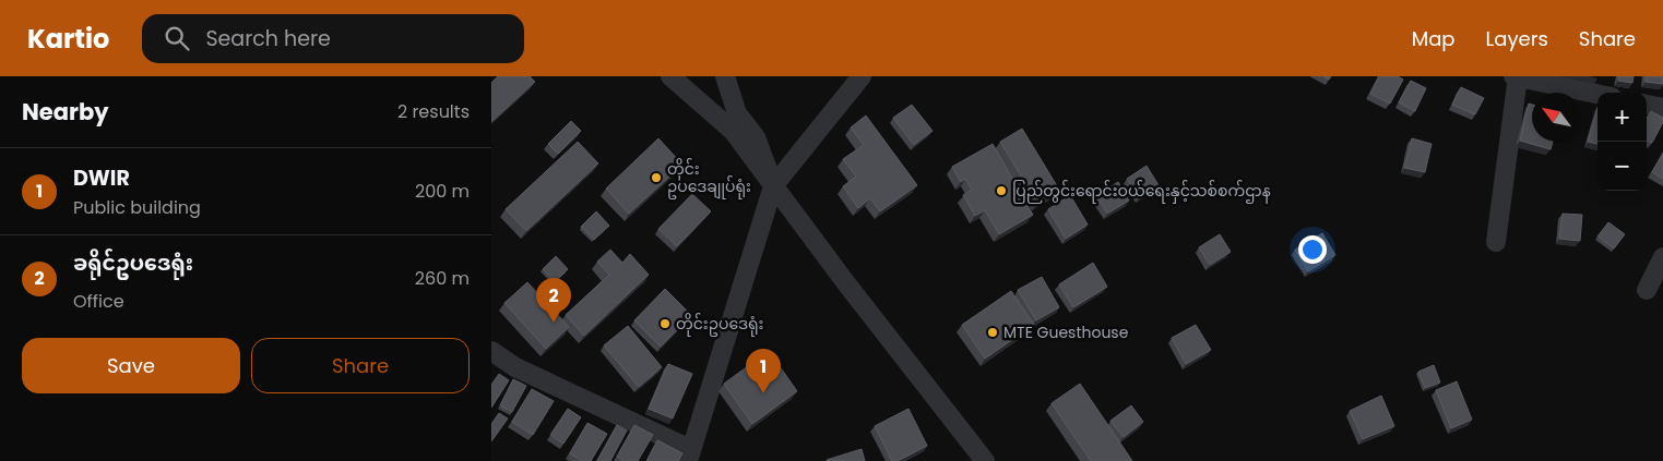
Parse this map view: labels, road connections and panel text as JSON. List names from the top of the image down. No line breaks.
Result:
{"places":["တိုင်း ဥပဒေချုပ်ရုံး","ပြည်တွင်းရောင်းဝယ်ရေးနှင့်သစ်စက်ဌာန","တိုင်းဥပဒေရုံး","MTE Guesthouse"],"north":"top left","page":{"header":"Kartio","search":"Search here","nav":["Map","Layers","Share"],"heading":["Nearby","2 results"],"map_buttons":["+","−"],"list":[{"mark":"1","name":"DWIR","note":"Public building","value":"200 m"},{"mark":"2","name":"ခရိုင်ဥပဒေရုံး","note":"Office","value":"260 m"}],"pins":["2","1"],"buttons":["Save","Share"]}}
